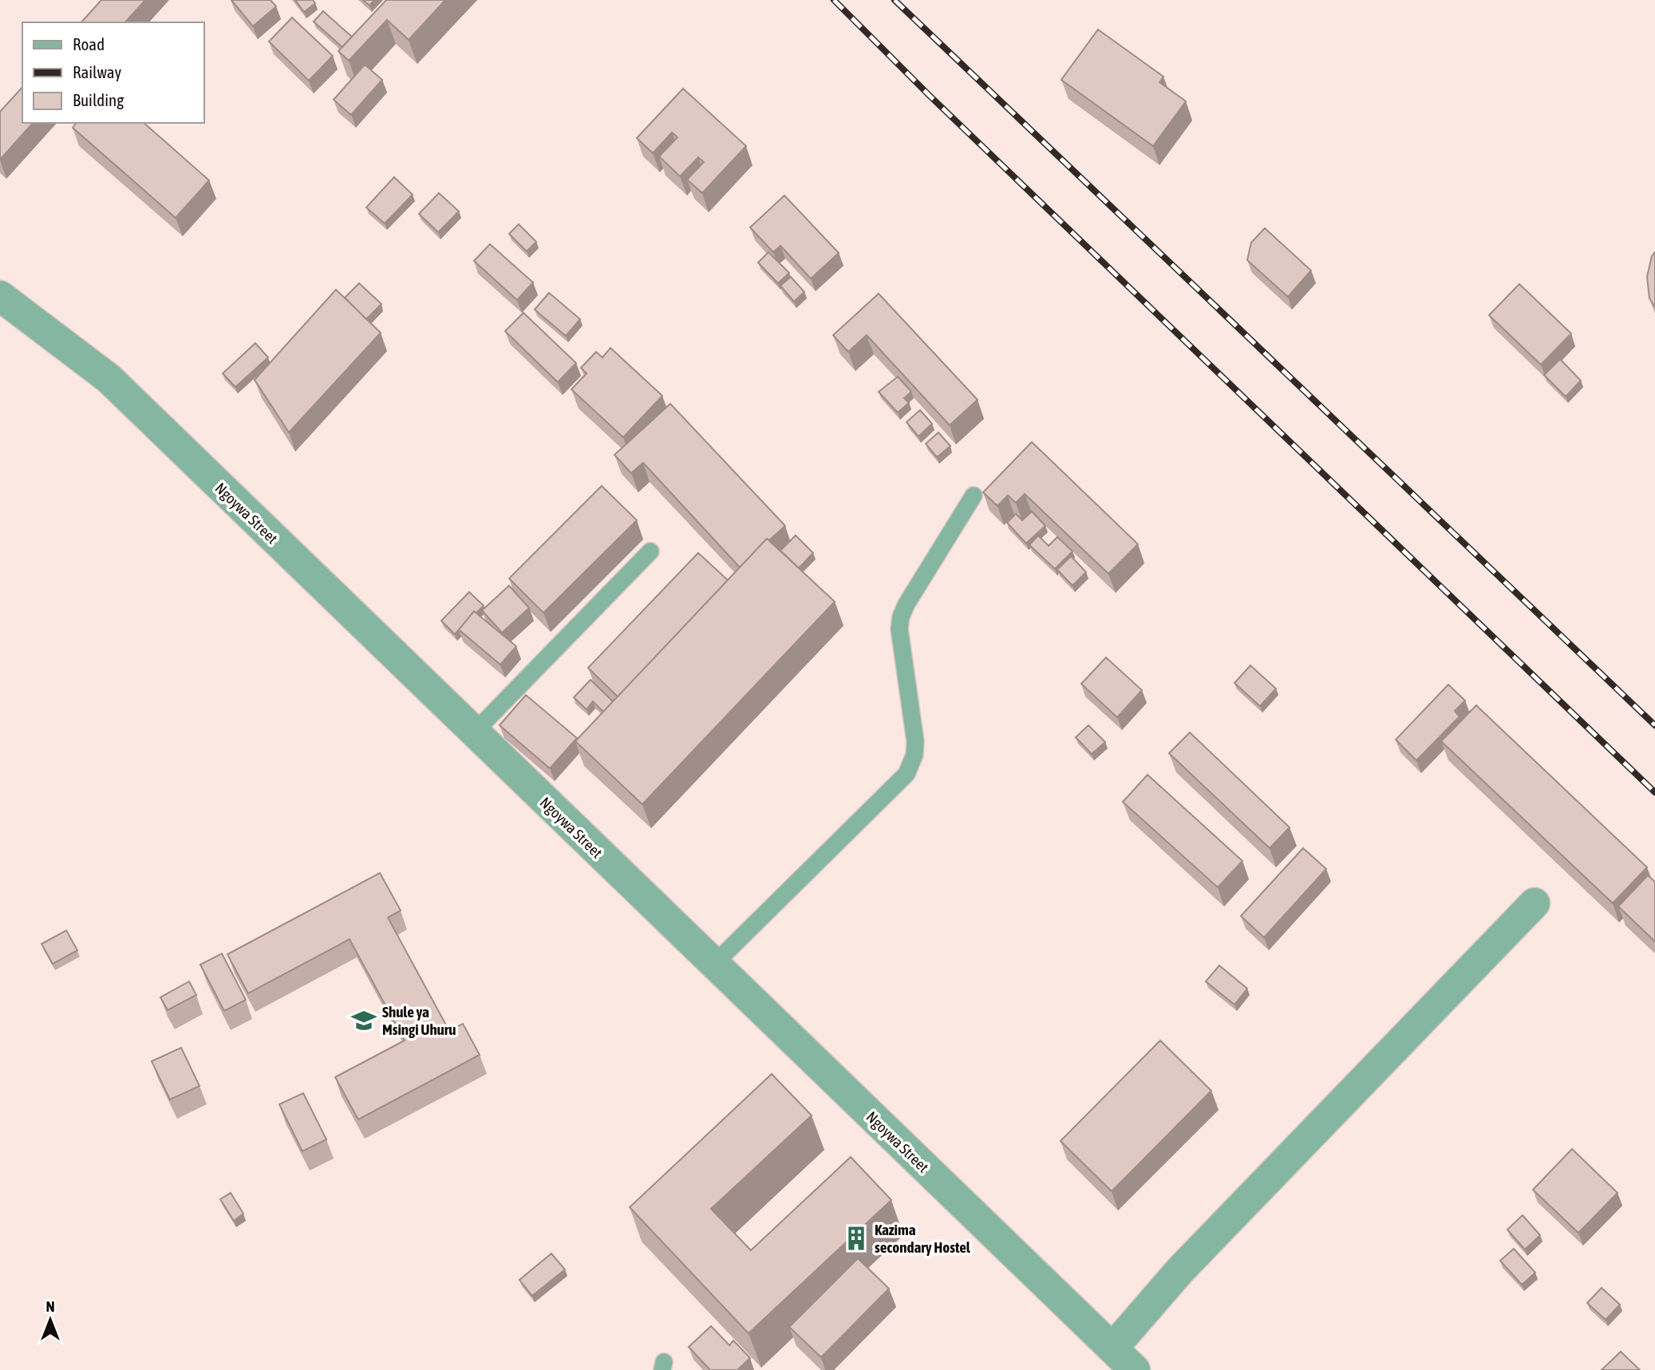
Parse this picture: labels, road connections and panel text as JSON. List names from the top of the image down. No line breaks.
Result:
{"streets":{"street":["Ngoywa Street"]},"places":{"school or university":["Shule ya Msingi Uhuru"],"building":["Kazima secondary Hostel"]},"legend":["Road","Railway","Building"],"north":"top"}
